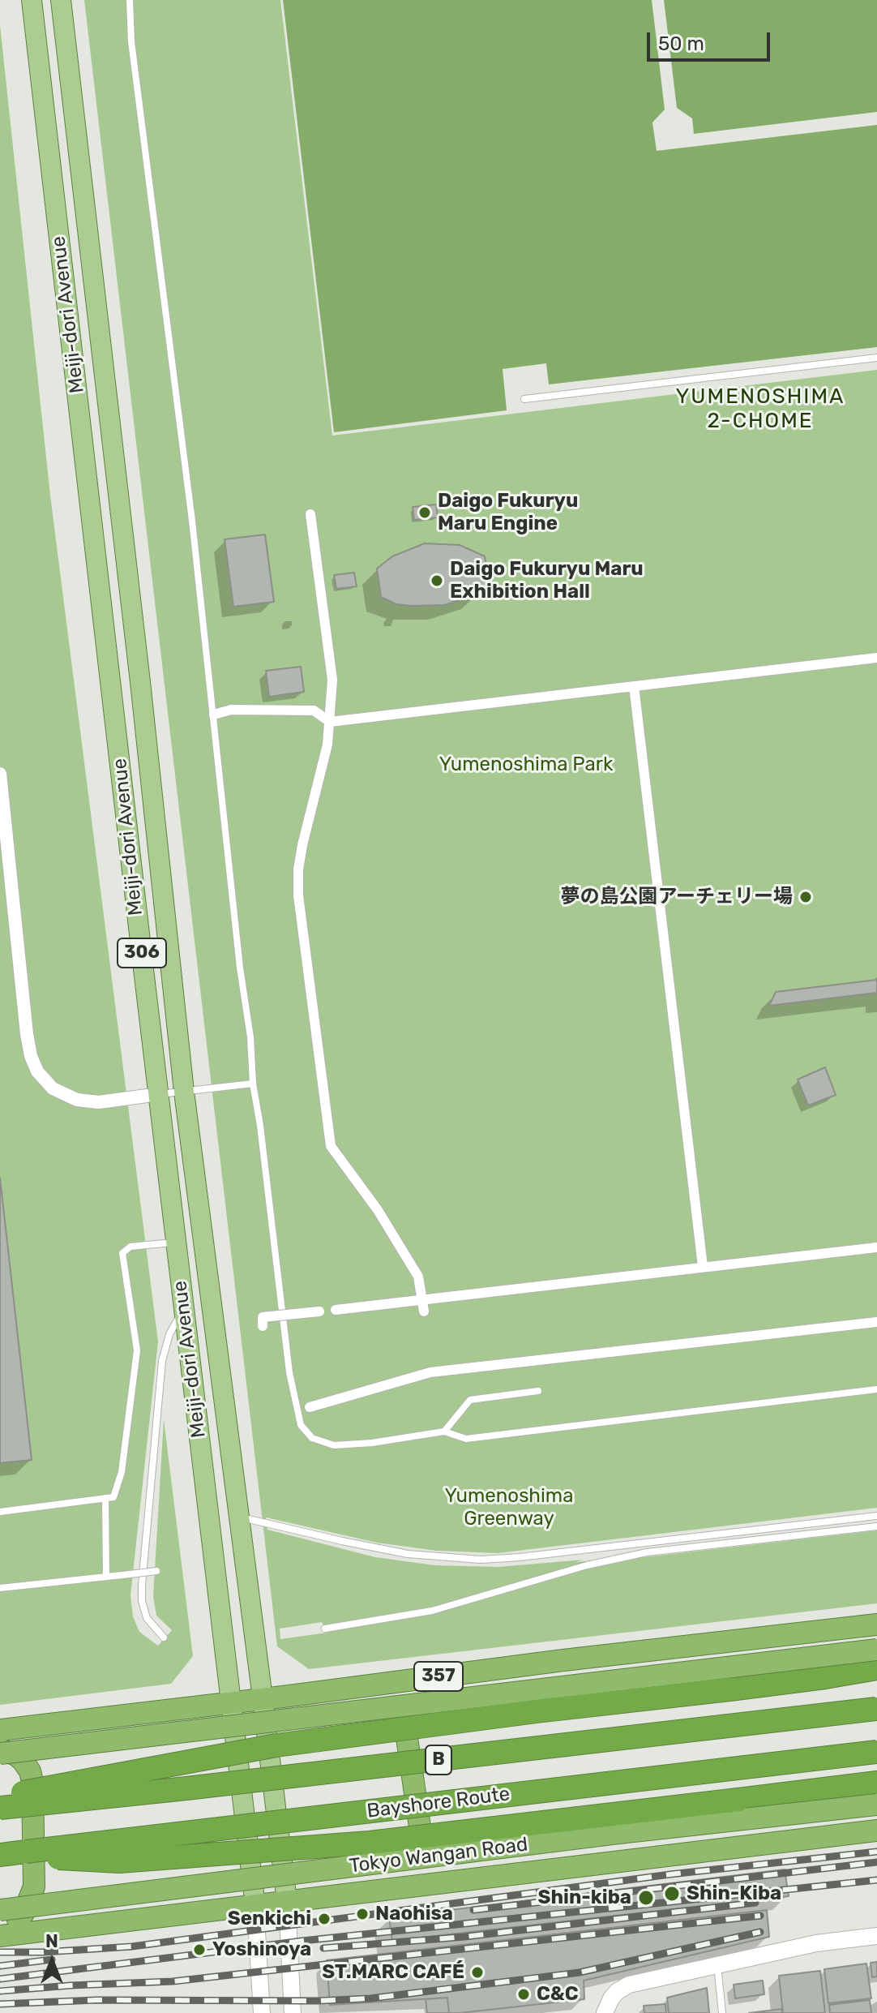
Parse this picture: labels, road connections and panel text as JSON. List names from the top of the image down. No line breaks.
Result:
{"streets":{"highway":["357","B","Bayshore Route","Tokyo Wangan Road"],"main road":["Meiji-dori Avenue","306"]},"crossings":[["Meiji-dori Avenue","357"]],"districts":["YUMENOSHIMA 2-CHOME"],"parks":["Yumenoshima Park","Yumenoshima Greenway"],"places":["Daigo Fukuryu Maru Engine","Daigo Fukuryu Maru Exhibition Hall","夢の島公園アーチェリー場","Shin-Kiba","Shin-kiba","Naohisa","Senkichi","Yoshinoya","ST.MARC CAFÉ","C&C"],"scale_bar":"50 m","north":"top"}
